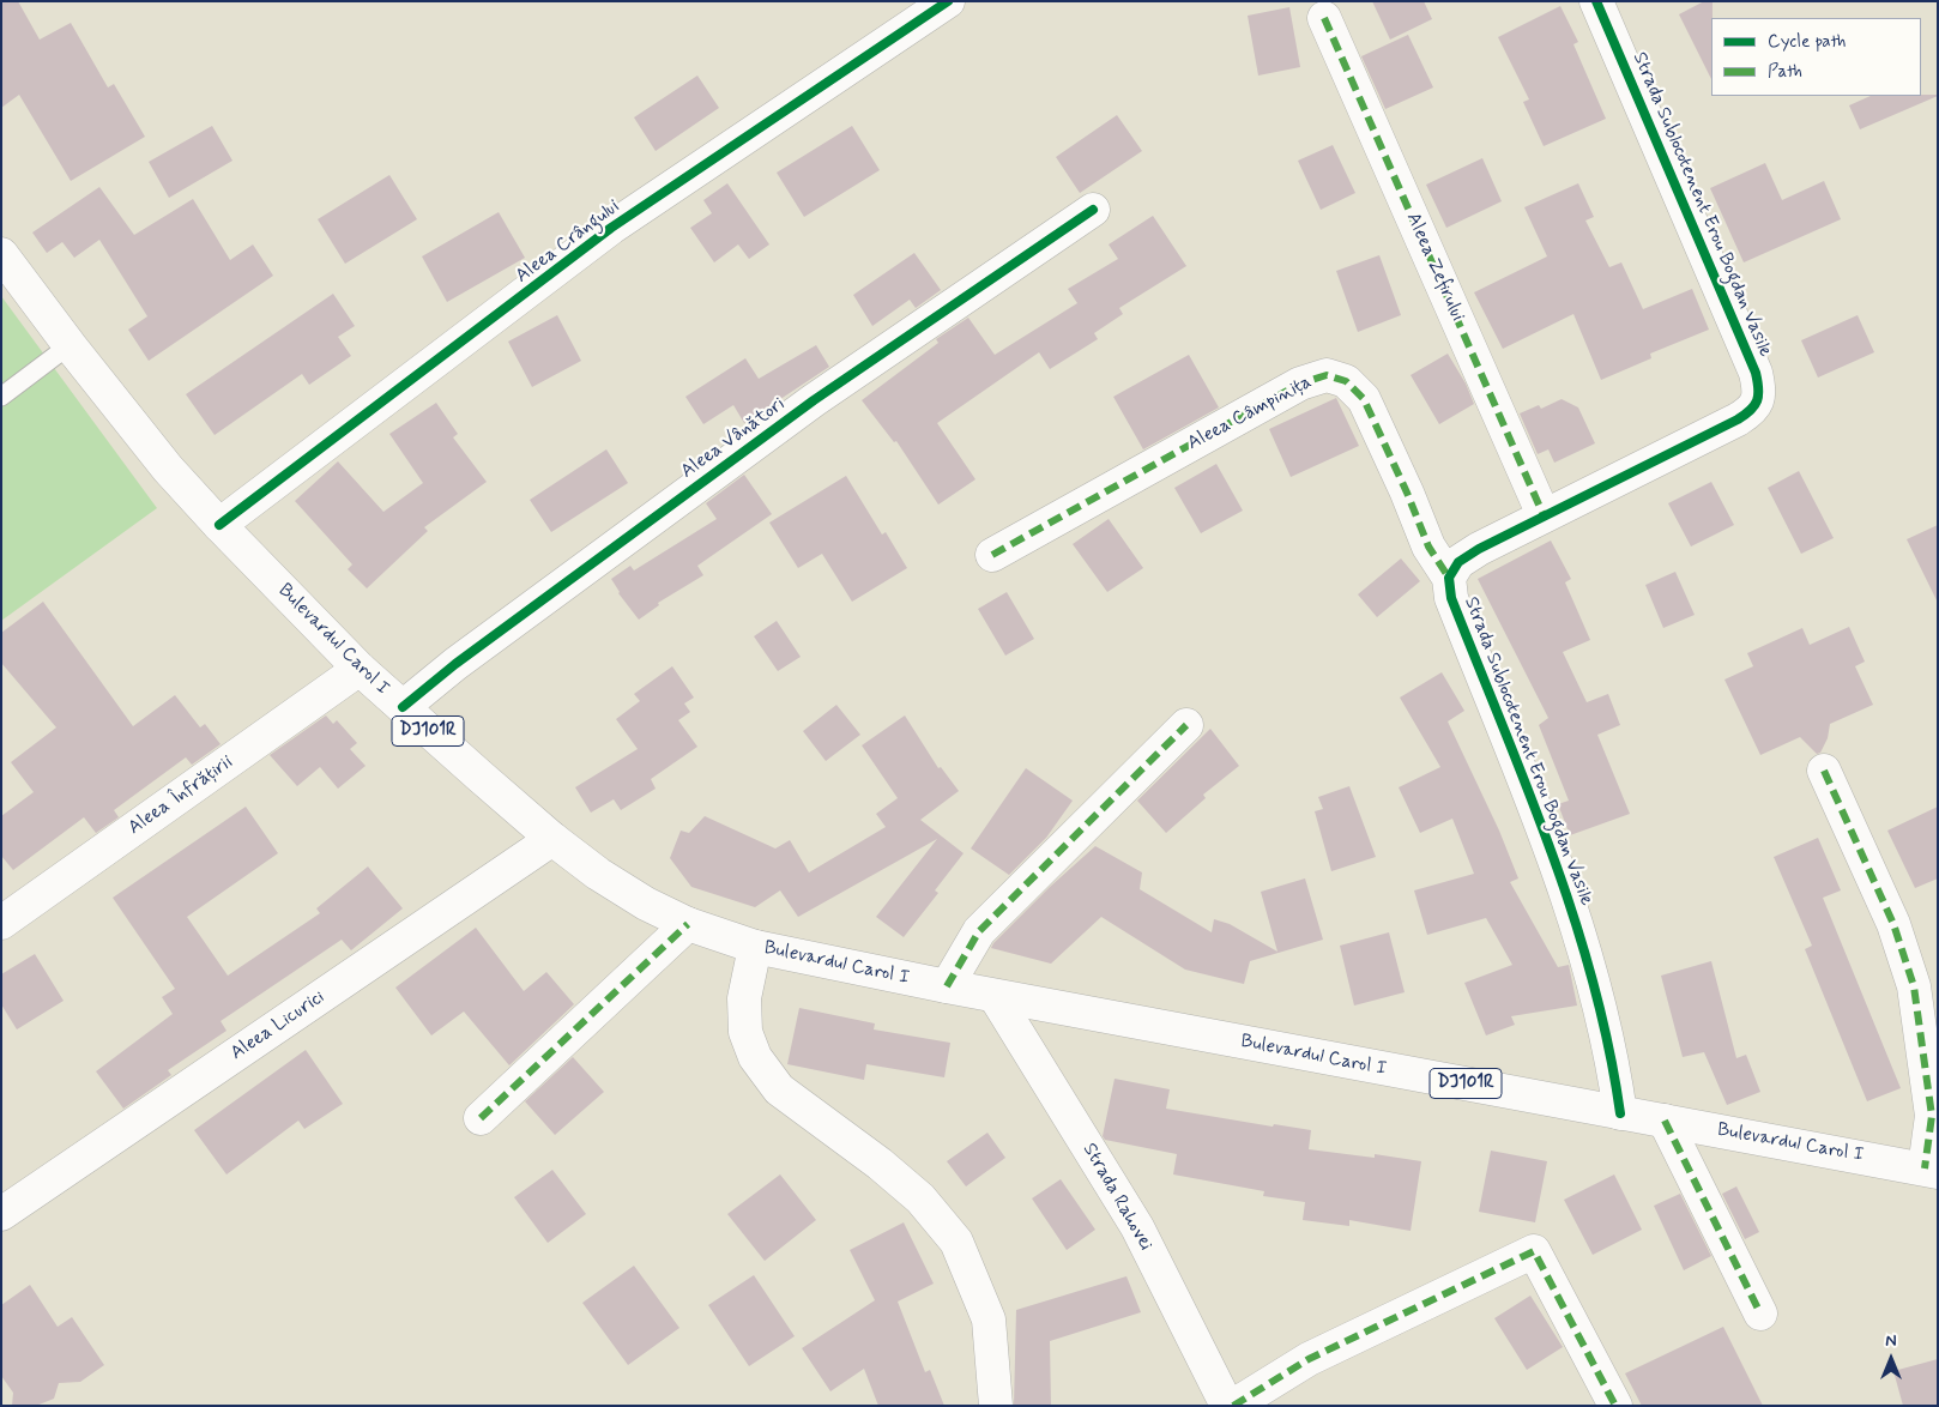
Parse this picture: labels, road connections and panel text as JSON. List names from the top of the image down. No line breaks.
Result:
{"streets":{"street":["Strada Sublocotenent Erou Bogdan Vasile","Aleea Crângului","Aleea Zefirului","Aleea Câmpinița","Aleea Vânători","Bulevardul Carol I","DJ101R","Aleea Înfrățirii","Aleea Licurici","Strada Rahovei"]},"crossings":[["Strada Sublocotenent Erou Bogdan Vasile","Aleea Zefirului"],["Strada Sublocotenent Erou Bogdan Vasile","Aleea Câmpinița"],["Strada Sublocotenent Erou Bogdan Vasile","Bulevardul Carol I"],["Aleea Crângului","Bulevardul Carol I"],["Aleea Vânători","Bulevardul Carol I"],["Bulevardul Carol I","Aleea Înfrățirii"],["Bulevardul Carol I","Aleea Licurici"],["Bulevardul Carol I","Strada Rahovei"]],"legend":["Cycle path","Path"],"north":"top"}
